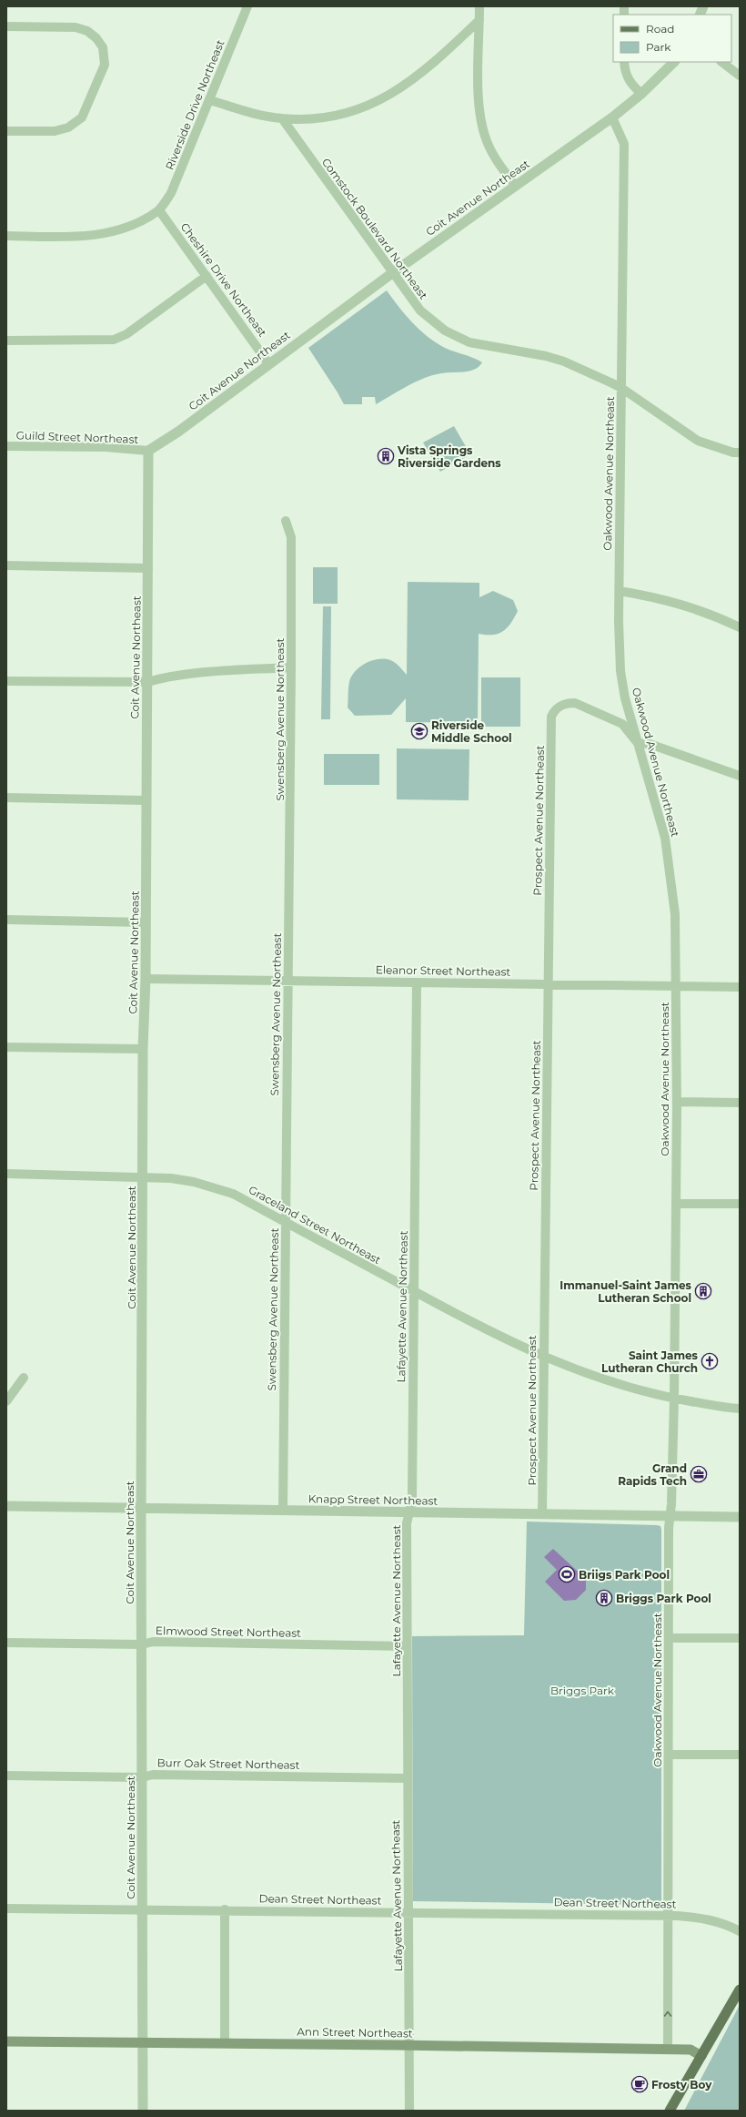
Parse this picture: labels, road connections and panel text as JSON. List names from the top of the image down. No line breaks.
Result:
{"streets":{"main road":["Ann Street Northeast"],"street":["Riverside Drive Northeast","Coit Avenue Northeast","Comstock Boulevard Northeast","Cheshire Drive Northeast","Guild Street Northeast","Oakwood Avenue Northeast","Swensberg Avenue Northeast","Prospect Avenue Northeast","Eleanor Street Northeast","Graceland Street Northeast","Lafayette Avenue Northeast","Knapp Street Northeast","Elmwood Street Northeast","Burr Oak Street Northeast","Dean Street Northeast"]},"crossings":[["Riverside Drive Northeast","Cheshire Drive Northeast"],["Coit Avenue Northeast","Comstock Boulevard Northeast"],["Coit Avenue Northeast","Cheshire Drive Northeast"],["Coit Avenue Northeast","Guild Street Northeast"],["Coit Avenue Northeast","Oakwood Avenue Northeast"],["Coit Avenue Northeast","Eleanor Street Northeast"],["Coit Avenue Northeast","Graceland Street Northeast"],["Coit Avenue Northeast","Knapp Street Northeast"],["Coit Avenue Northeast","Elmwood Street Northeast"],["Coit Avenue Northeast","Burr Oak Street Northeast"],["Coit Avenue Northeast","Dean Street Northeast"],["Coit Avenue Northeast","Ann Street Northeast"],["Comstock Boulevard Northeast","Oakwood Avenue Northeast"],["Oakwood Avenue Northeast","Prospect Avenue Northeast"],["Oakwood Avenue Northeast","Eleanor Street Northeast"],["Oakwood Avenue Northeast","Graceland Street Northeast"],["Oakwood Avenue Northeast","Knapp Street Northeast"],["Oakwood Avenue Northeast","Dean Street Northeast"],["Oakwood Avenue Northeast","Ann Street Northeast"],["Swensberg Avenue Northeast","Eleanor Street Northeast"],["Swensberg Avenue Northeast","Graceland Street Northeast"],["Swensberg Avenue Northeast","Knapp Street Northeast"],["Prospect Avenue Northeast","Eleanor Street Northeast"],["Prospect Avenue Northeast","Graceland Street Northeast"],["Prospect Avenue Northeast","Knapp Street Northeast"],["Eleanor Street Northeast","Lafayette Avenue Northeast"],["Graceland Street Northeast","Lafayette Avenue Northeast"],["Lafayette Avenue Northeast","Knapp Street Northeast"],["Lafayette Avenue Northeast","Elmwood Street Northeast"],["Lafayette Avenue Northeast","Burr Oak Street Northeast"],["Lafayette Avenue Northeast","Dean Street Northeast"],["Lafayette Avenue Northeast","Ann Street Northeast"]],"parks":["Briggs Park"],"places":{"building":["Vista Springs Riverside Gardens","Immanuel-Saint James Lutheran School","Briggs Park Pool"],"school or university":["Riverside Middle School"],"church":["Saint James Lutheran Church"],"office":["Grand Rapids Tech"],"sports":["Briigs Park Pool"],"cafe":["Frosty Boy"]},"legend":["Road","Park"]}
